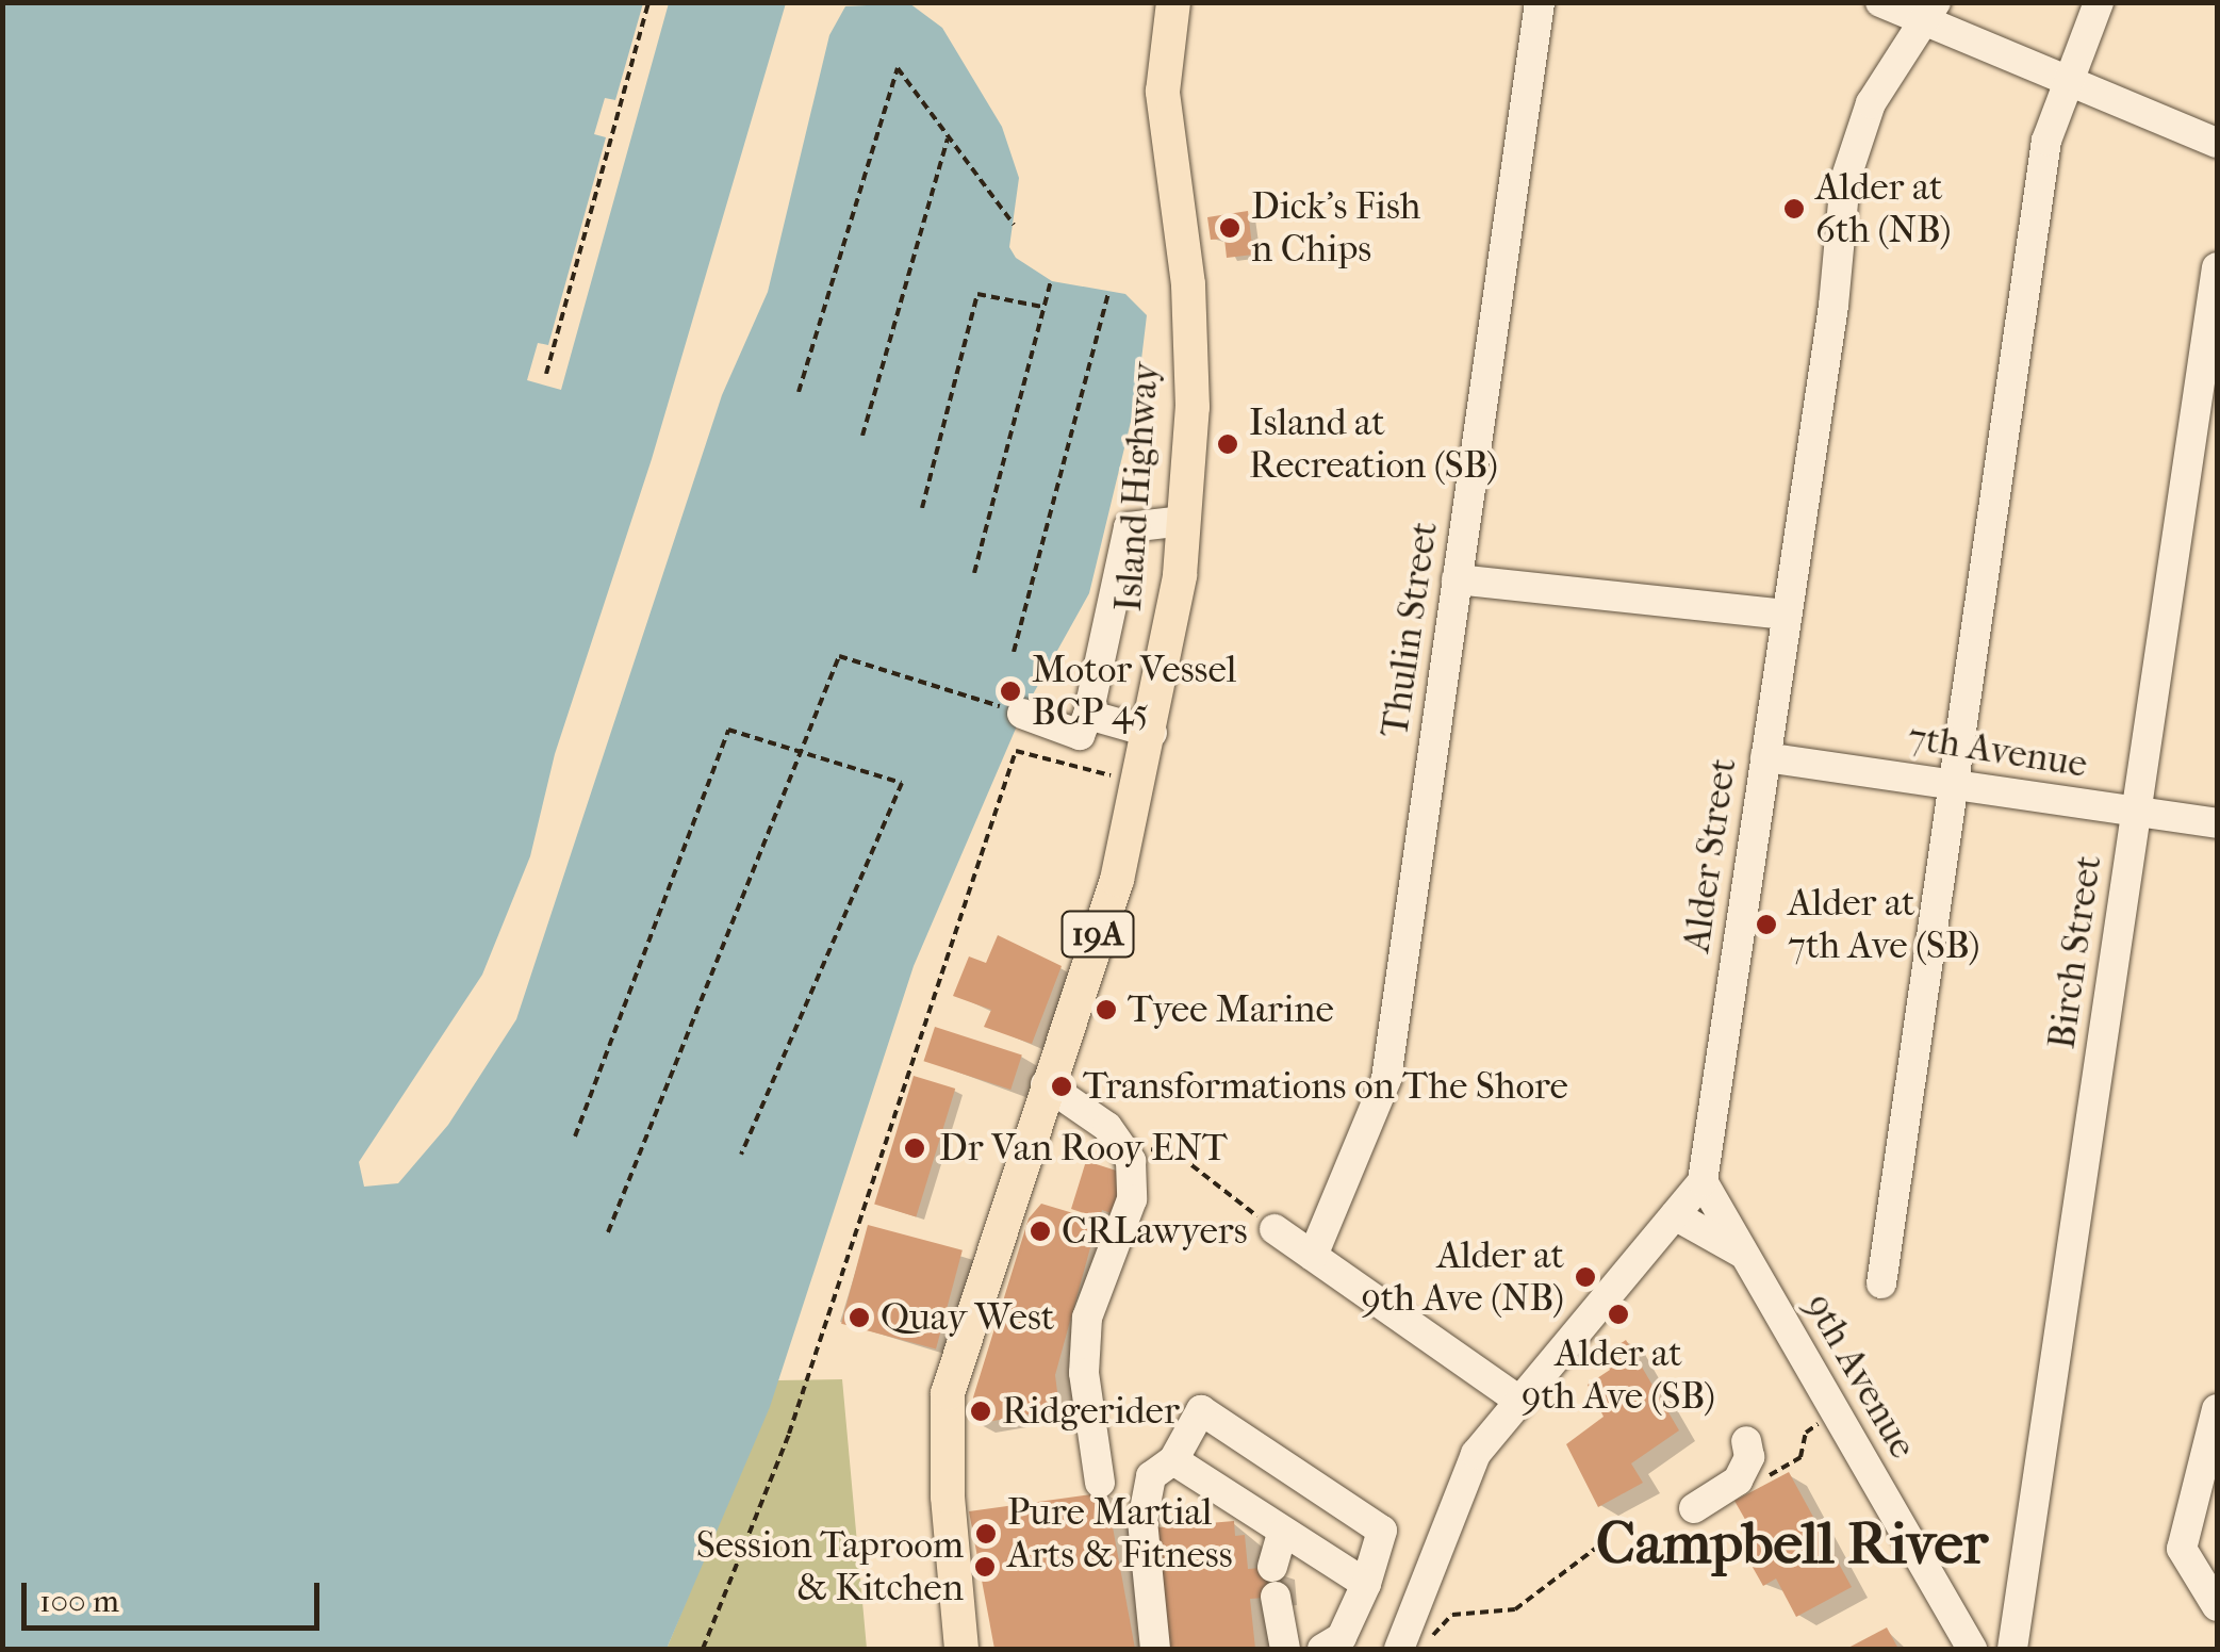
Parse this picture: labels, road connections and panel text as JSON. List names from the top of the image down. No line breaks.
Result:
{"streets":{"main road":["Island Highway","19A"],"street":["Thulin Street","7th Avenue","Alder Street","Birch Street","9th Avenue"]},"crossings":[["7th Avenue","Alder Street"],["7th Avenue","Birch Street"],["Alder Street","9th Avenue"]],"districts":["Campbell River"],"places":["Alder at 6th (NB)","Dick's Fish n Chips","Island at Recreation (SB)","Motor Vessel BCP 45","Alder at 7th Ave (SB)","Tyee Marine","Transformations on The Shore","Dr Van Rooy ENT","CRLawyers","Alder at 9th Ave (NB)","Alder at 9th Ave (SB)","Quay West","Ridgerider","Pure Martial Arts & Fitness","Session Taproom & Kitchen"],"scale_bar":"100 m"}
